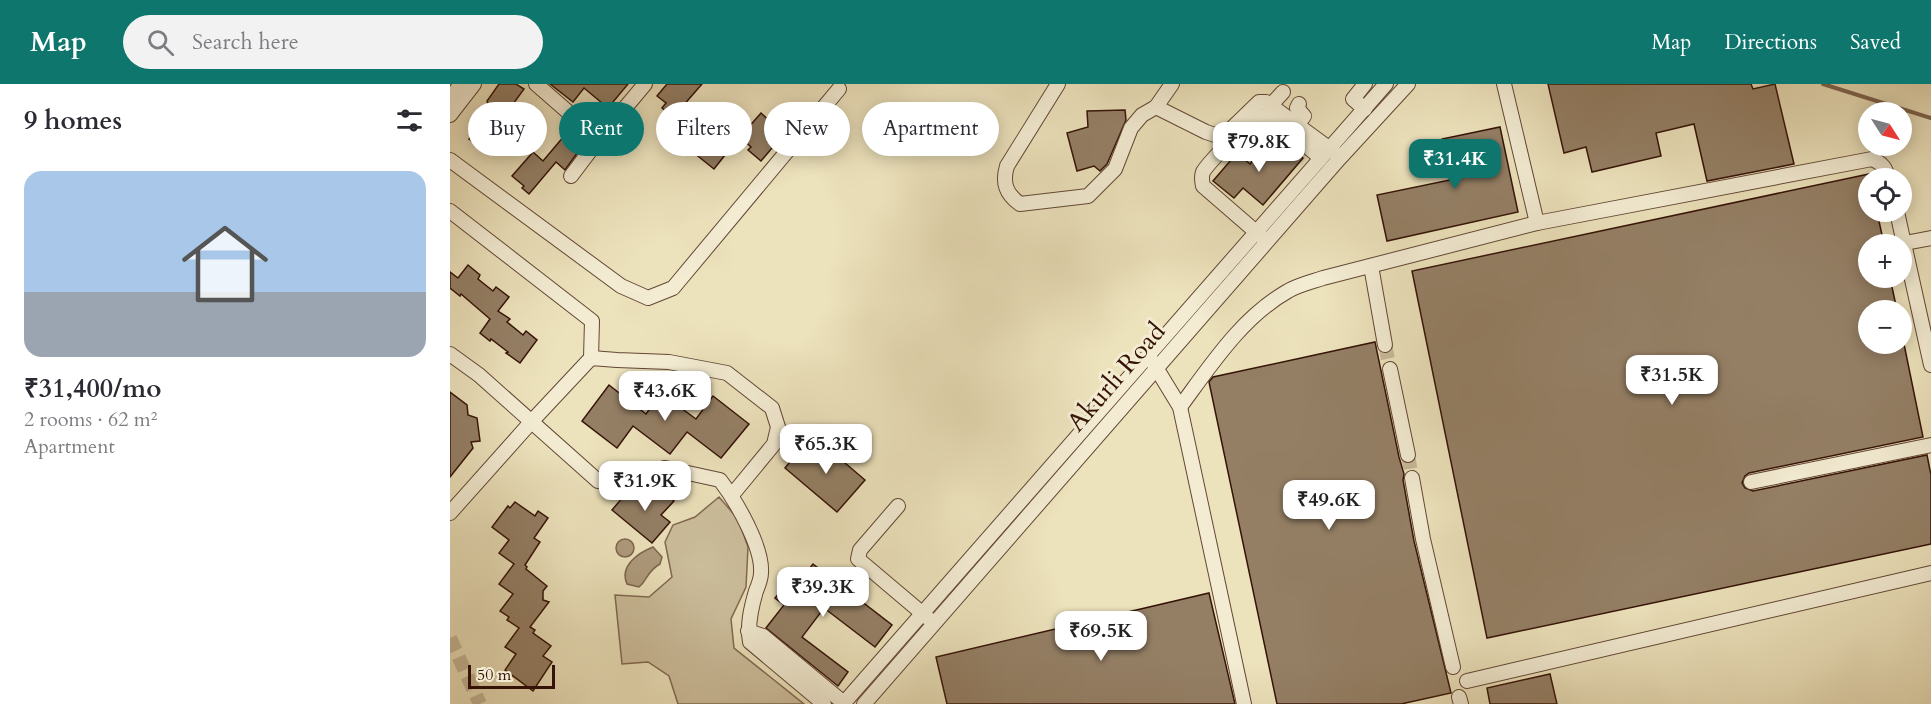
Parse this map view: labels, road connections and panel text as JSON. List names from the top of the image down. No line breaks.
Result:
{"streets":{"street":["Akurli Road"]},"scale_bar":"50 m","north":"bottom right","page":{"header":"Map","search":"Search here","nav":["Map","Directions","Saved"],"heading":"9 homes","map_buttons":["+","−"],"chip":["Buy","Rent","Filters","New","Apartment"],"price":["₹79.8K","₹31.4K","₹31.5K","₹43.6K","₹65.3K","₹31.9K","₹49.6K","₹39.3K","₹69.5K"],"list":[{"name":"₹31,400/mo","note":"2 rooms · 62 m² · Apartment"}],"scale":"50 m"}}
